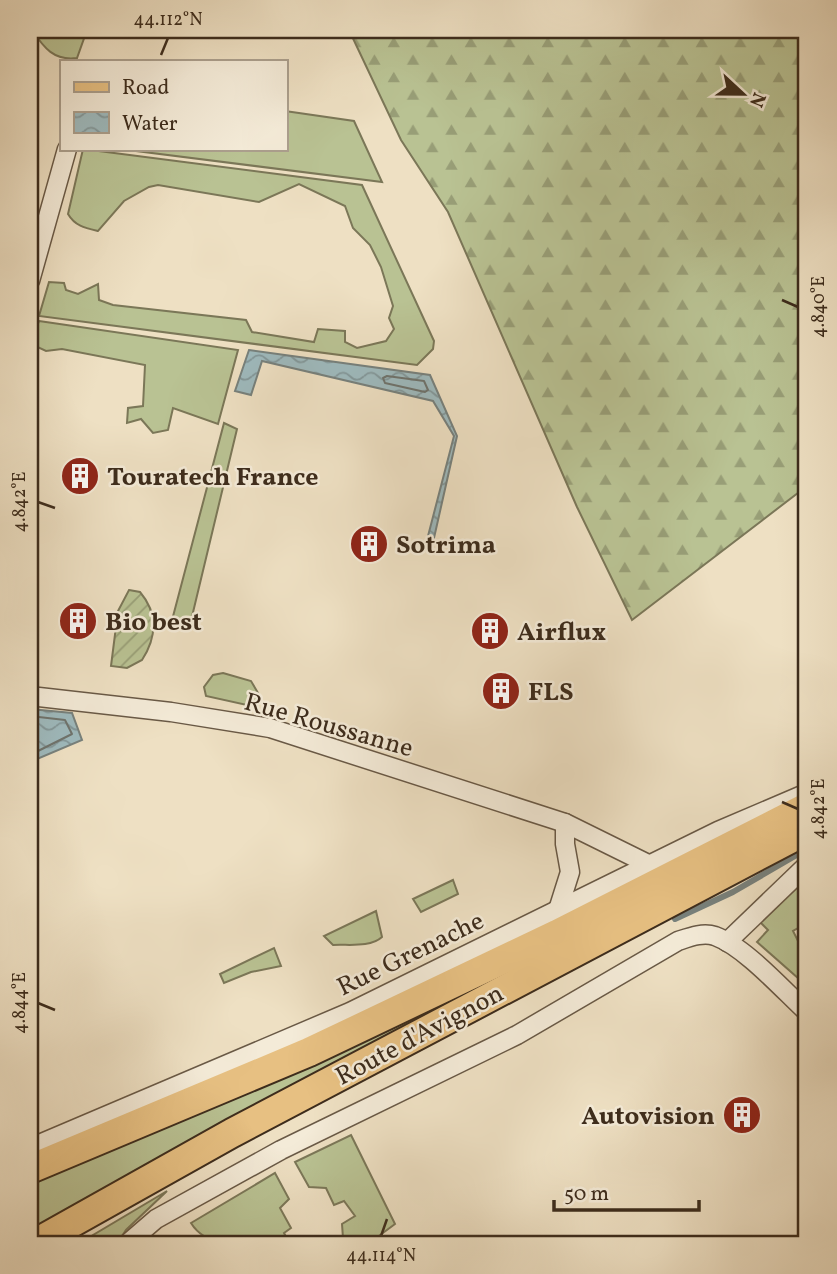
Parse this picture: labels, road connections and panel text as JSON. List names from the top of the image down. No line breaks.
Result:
{"streets":{"main road":["Route d'Avignon"],"street":["Rue Roussanne","Rue Grenache"]},"crossings":[["Rue Roussanne","Rue Grenache"]],"places":{"building":["Touratech France","Sotrima","Bio best","Airflux","FLS","Autovision"]},"legend":["Road","Water"],"scale_bar":"50 m","north":"right","coordinates":["44.112°N","4.840°E","4.842°E","4.844°E","44.114°N"]}
